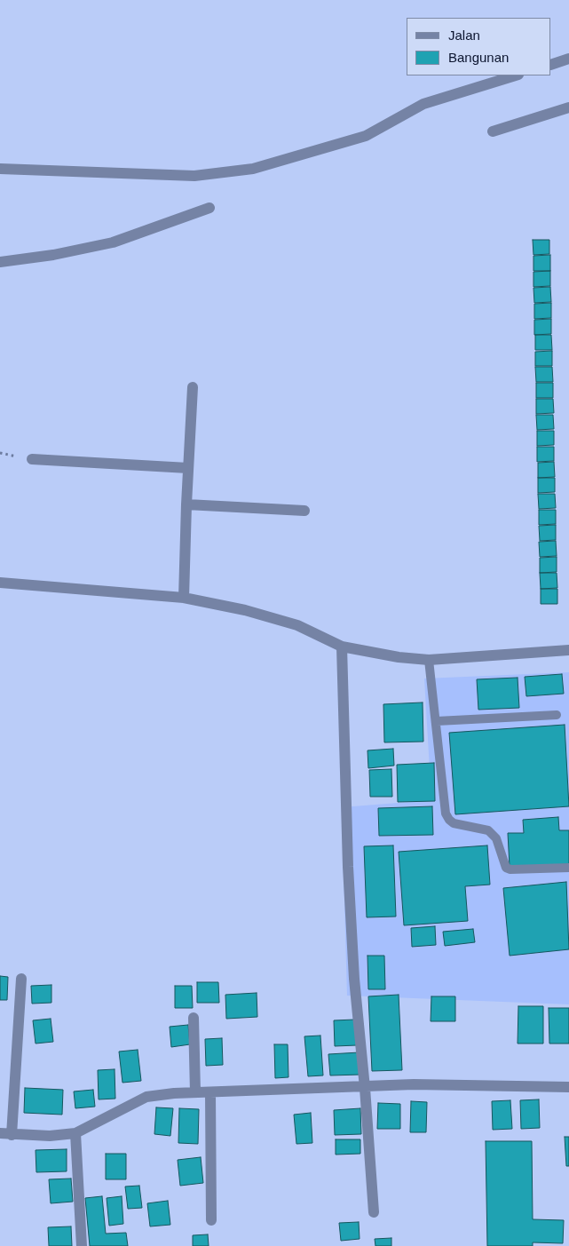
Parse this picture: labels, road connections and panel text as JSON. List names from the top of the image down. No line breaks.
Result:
{"legend":["Jalan","Bangunan"]}
